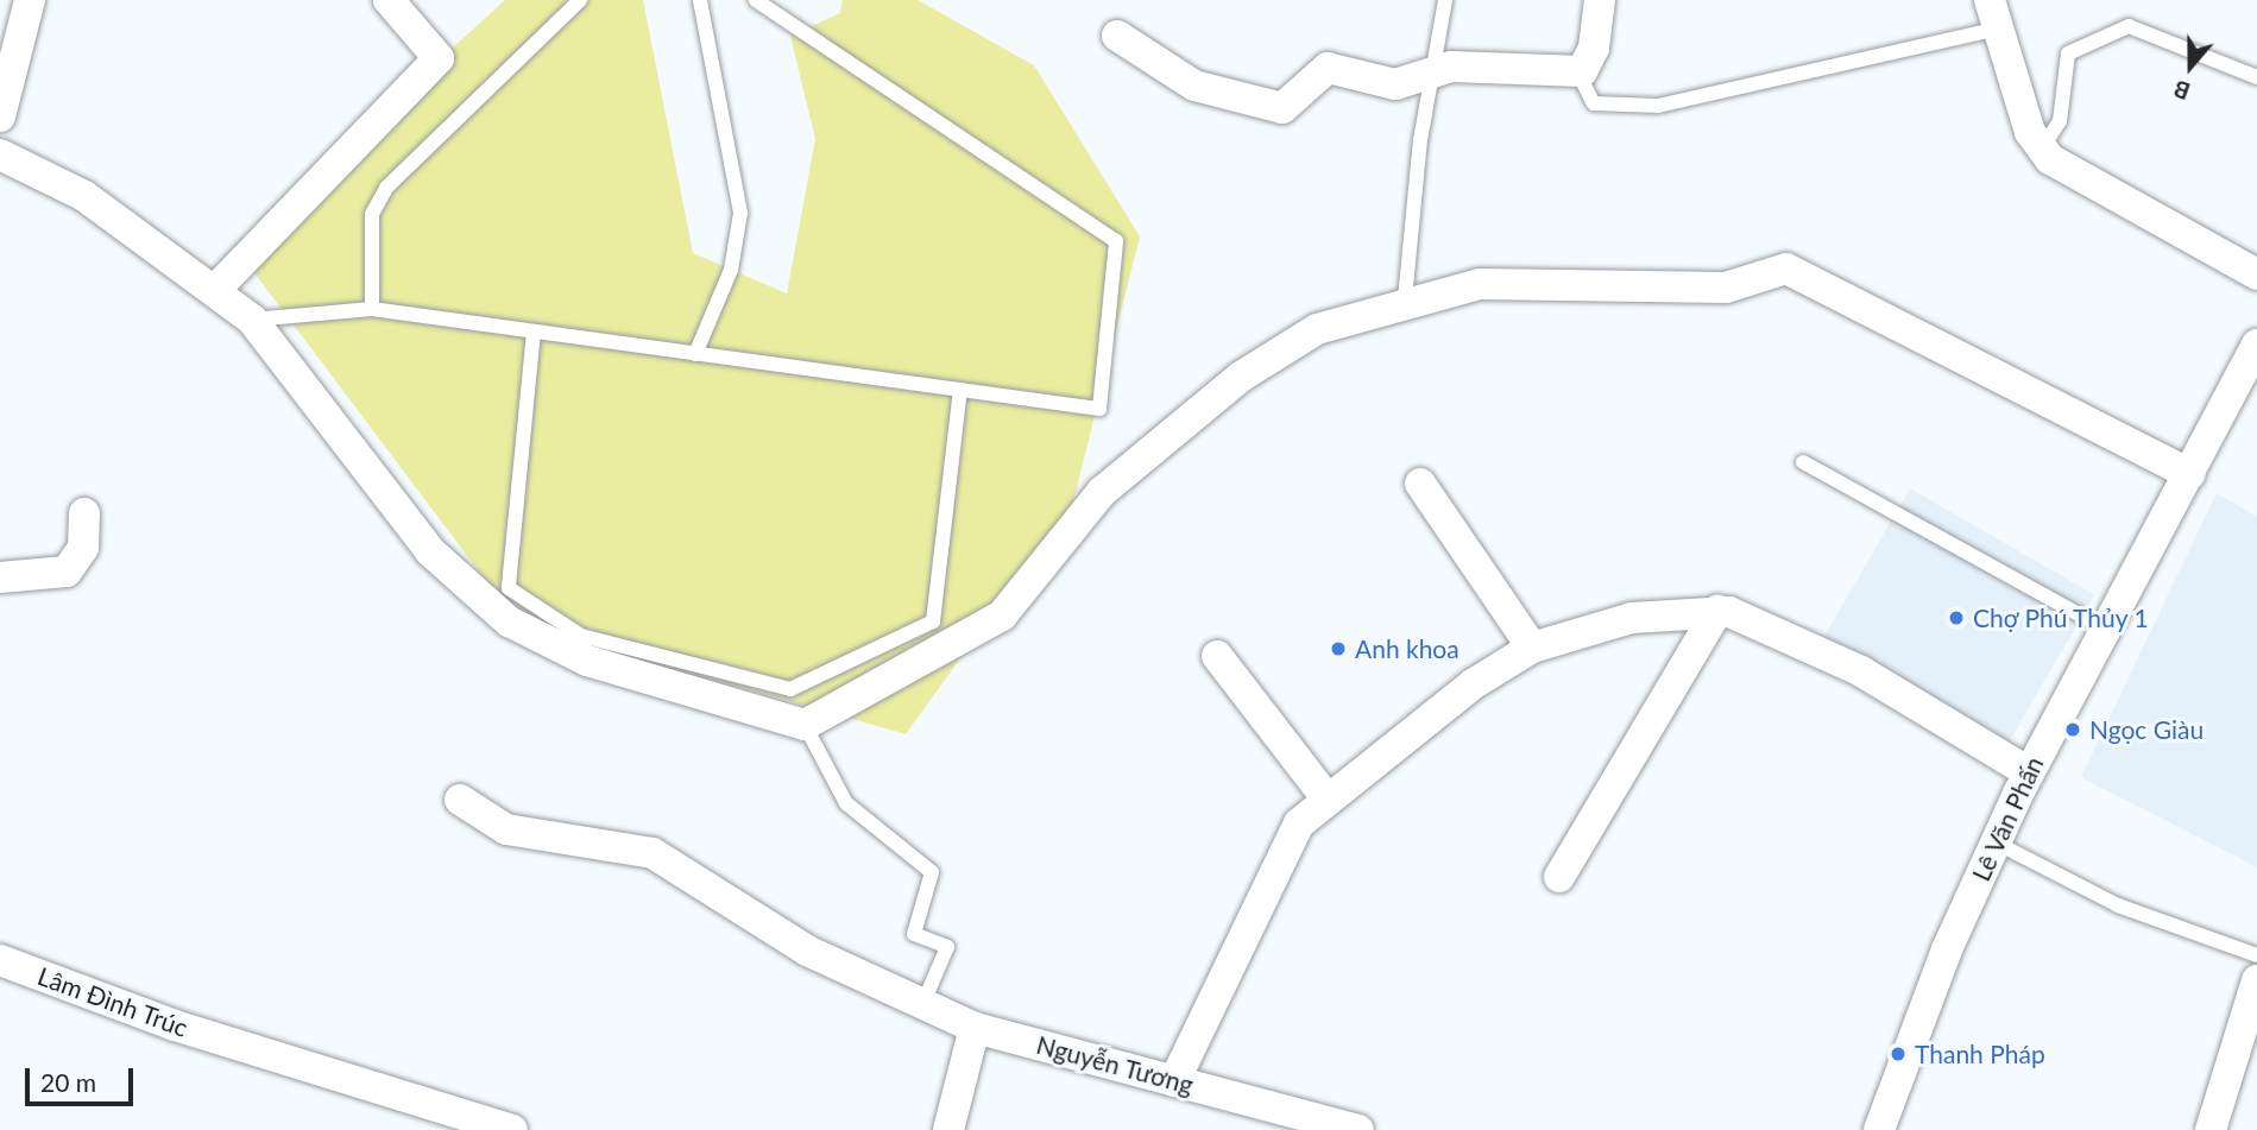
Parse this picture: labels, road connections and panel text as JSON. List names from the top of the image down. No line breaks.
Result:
{"streets":{"street":["Lê Văn Phấn","Lâm Đình Trúc","Nguyễn Tương"]},"places":["Chợ Phú Thủy 1","Anh khoa","Ngọc Giàu","Thanh Pháp"],"scale_bar":"20 m","north":"bottom"}
